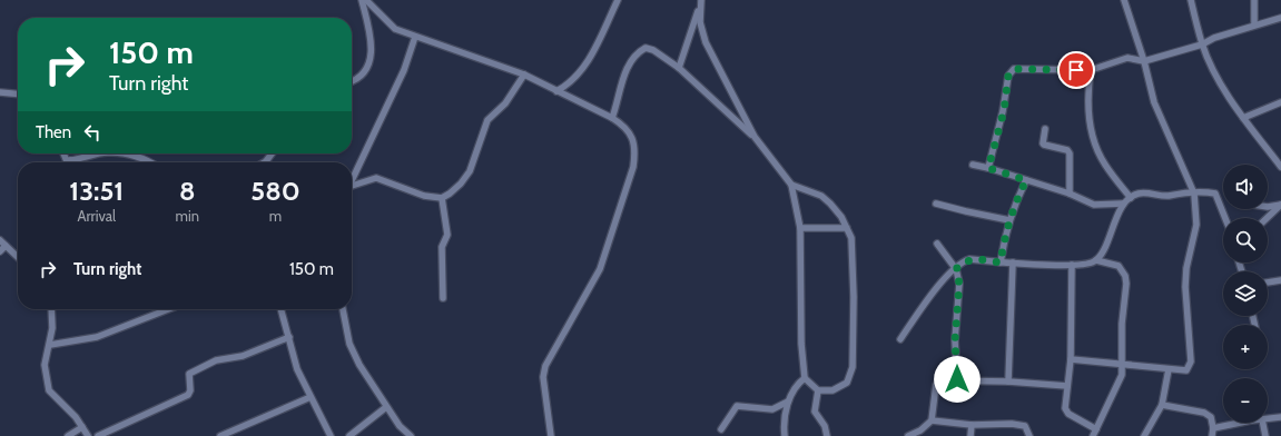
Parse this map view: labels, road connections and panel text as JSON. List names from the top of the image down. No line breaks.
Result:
{"page":{"turn":["150 m","Turn right"],"then":"Then","eta":["13:51","Arrival","8","min","580","m"],"map_buttons":["+","−"],"list":[{"name":"Turn right","value":"150 m"}]}}
